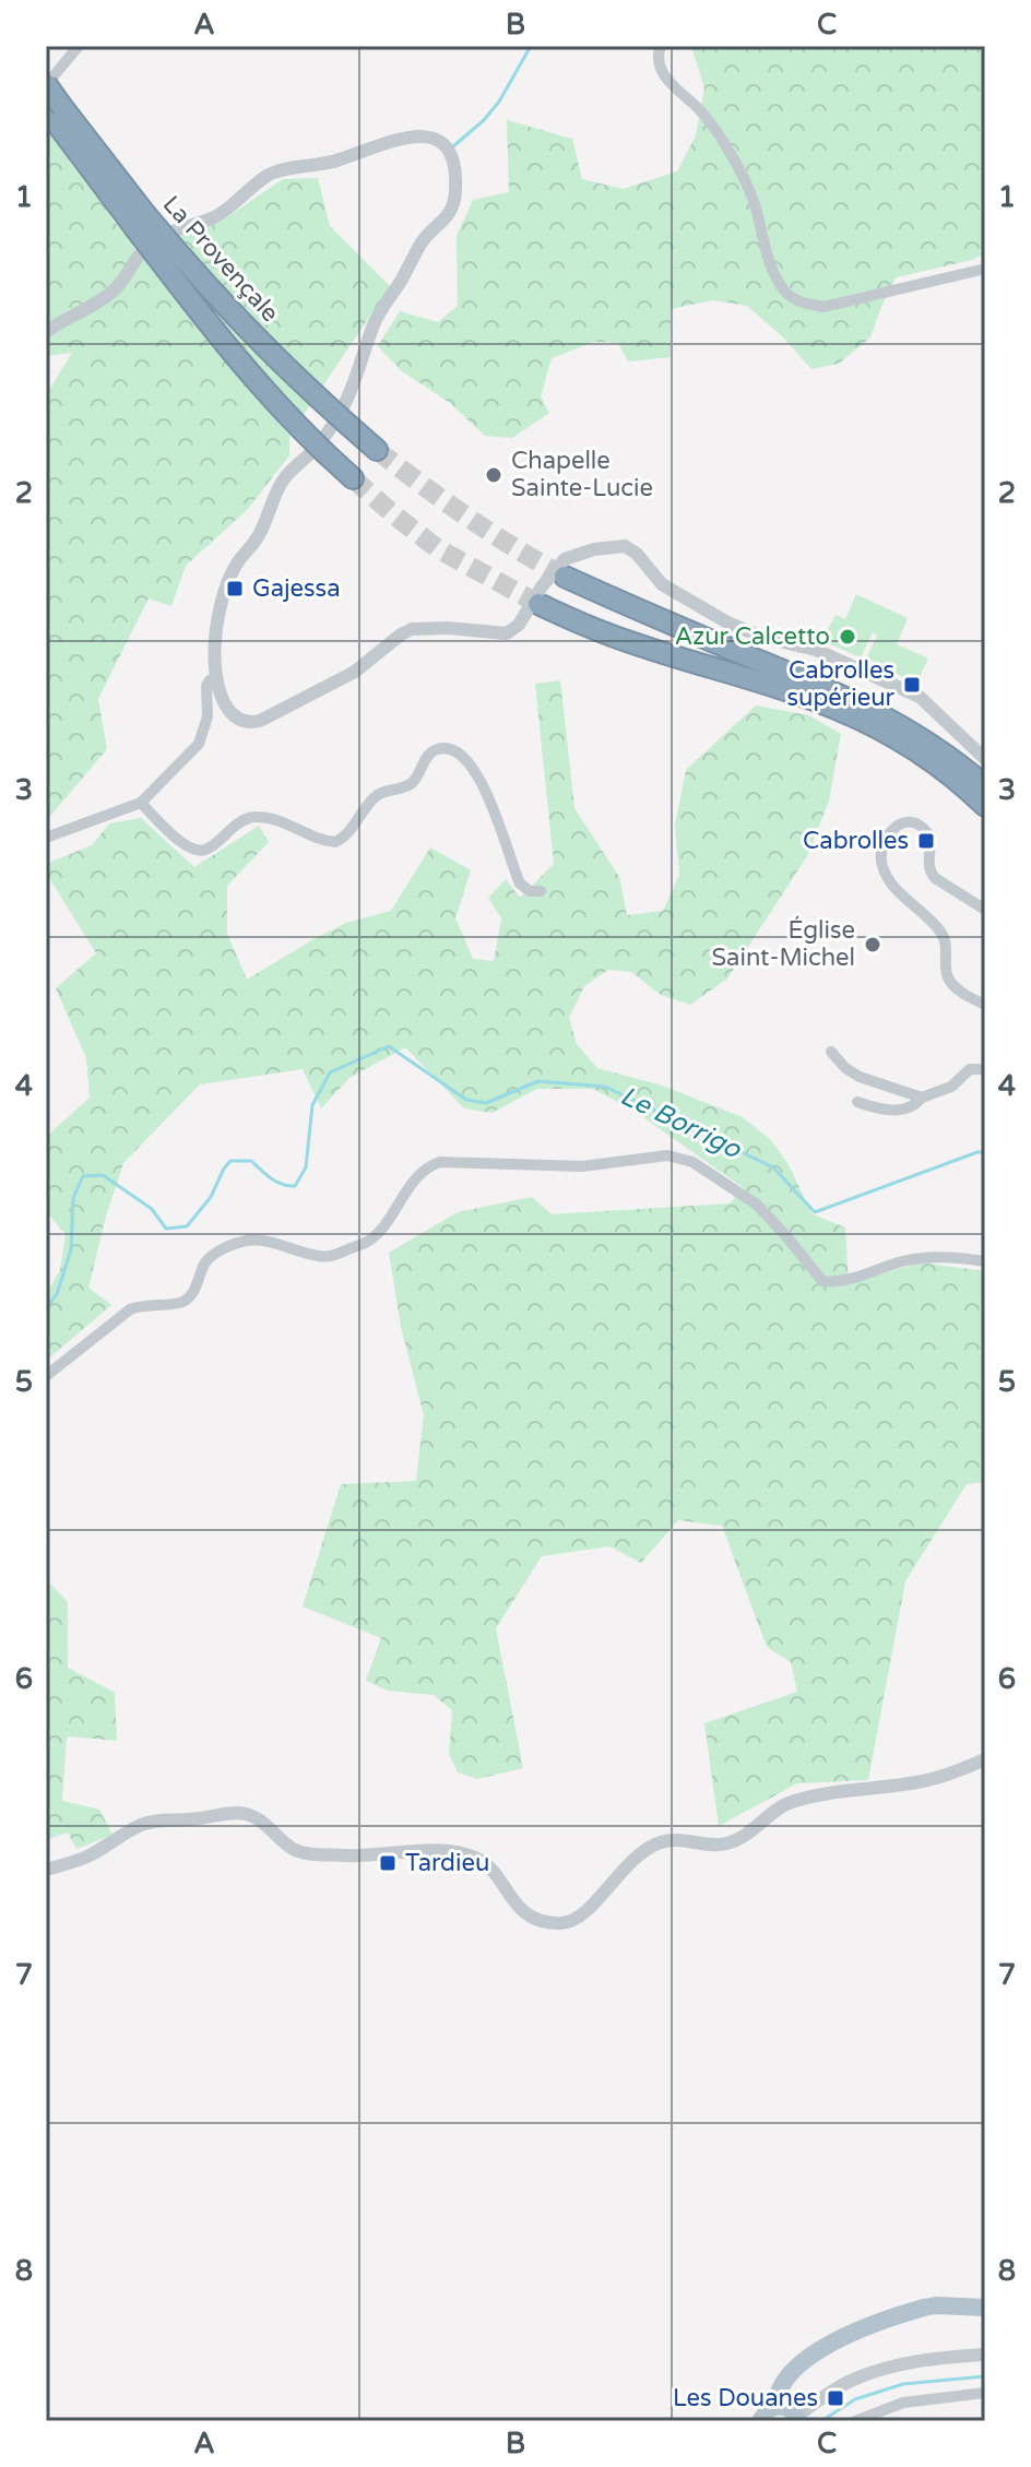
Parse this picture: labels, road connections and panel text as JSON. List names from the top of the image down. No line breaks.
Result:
{"streets":{"highway":["La Provençale"]},"water":["Le Borrigo"],"places":{"other":["Chapelle Sainte-Lucie","Azur Calcetto","Église Saint-Michel"],"transit":["Gajessa","Cabrolles supérieur","Cabrolles","Tardieu","Les Douanes"]},"grid":{"columns":["A","B","C"],"rows":["1","2","3","4","5","6","7","8"]}}
